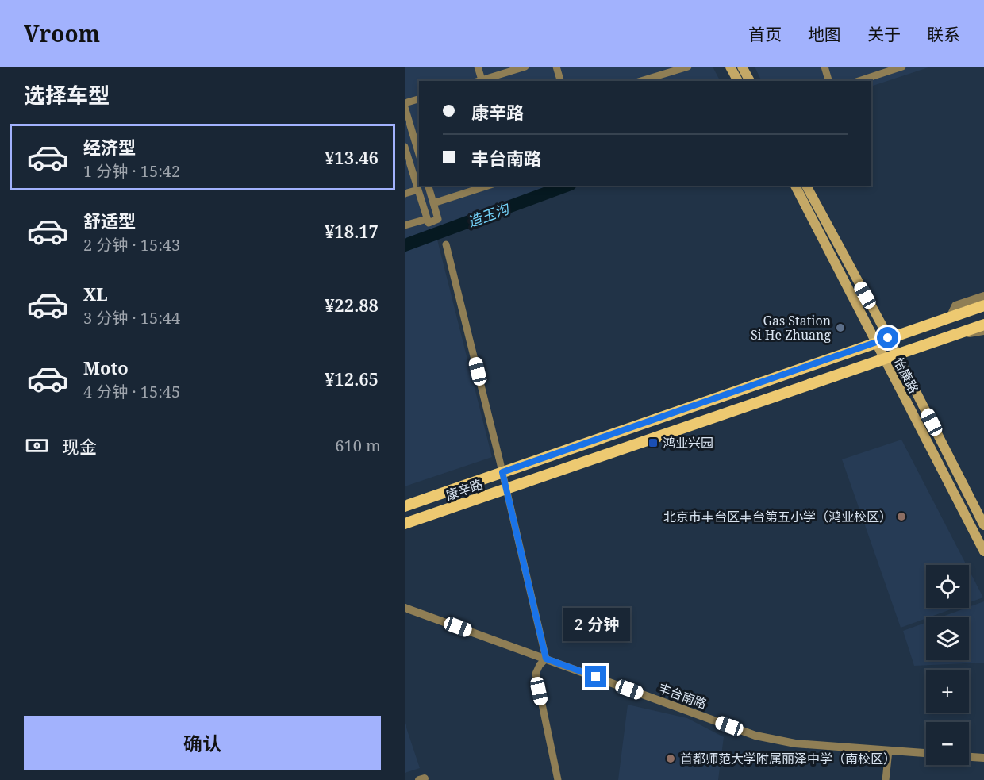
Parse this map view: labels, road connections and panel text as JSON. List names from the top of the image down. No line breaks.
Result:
{"streets":{"main road":["怡康路","康辛路"],"street":["丰台南路"]},"crossings":[["怡康路","康辛路"]],"water":["造玉沟"],"places":{"other":["Gas Station Si He Zhuang","北京市丰台区丰台第五小学（鸿业校区）","首都师范大学附属丽泽中学（南校区）"],"transit":["鸿业兴园"]},"page":{"header":"Vroom","nav":["首页","地图","关于","联系"],"heading":"选择车型","banner":["康辛路","丰台南路"],"list":[{"name":"经济型","note":"1 分钟 · 15:42","value":"¥13.46"},{"name":"舒适型","note":"2 分钟 · 15:43","value":"¥18.17"},{"name":"XL","note":"3 分钟 · 15:44","value":"¥22.88"},{"name":"Moto","note":"4 分钟 · 15:45","value":"¥12.65"}],"pay":["现金","610 m"],"map_buttons":["+","−"],"bubble":"2 分钟","buttons":"确认"}}
